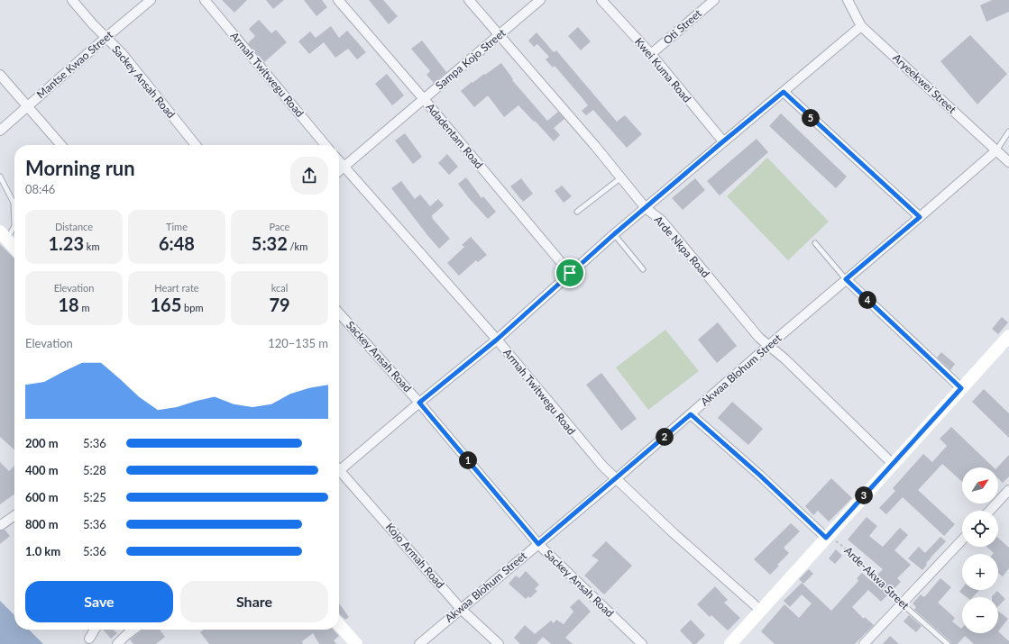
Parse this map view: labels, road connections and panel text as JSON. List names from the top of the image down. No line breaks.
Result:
{"streets":{"street":["Oti Street","Sampa Kojo Street","Mantse Kwao Street","Kwei Kuma Road","Armah Twitwegu Road","Sackey Ansah Road","Aryeekwei Street","Adadentam Road","Arde Nkpa Road","Akwaa Blohum Street","Kojo Armah Road"],"lane":["Arde-Akwa Street"]},"crossings":[["Oti Street","Kwei Kuma Road"],["Sampa Kojo Street","Armah Twitwegu Road"],["Sampa Kojo Street","Adadentam Road"],["Sampa Kojo Street","Arde Nkpa Road"],["Mantse Kwao Street","Sackey Ansah Road"],["Armah Twitwegu Road","Akwaa Blohum Street"],["Sackey Ansah Road","Akwaa Blohum Street"],["Aryeekwei Street","Akwaa Blohum Street"],["Arde Nkpa Road","Akwaa Blohum Street"],["Akwaa Blohum Street","Kojo Armah Road"]],"north":"top right","page":{"pins":["5","4","2","1","3"],"heading":["Morning run","08:46"],"stats":[["Distance","1.23 km"],["Time","6:48"],["Pace","5:32 /km"],["Elevation","18 m"],["Heart rate","165 bpm"],["kcal","79"]],"chart":["Elevation","120–135 m"],"list":[{"name":"200 m","note":"5:36"},{"name":"400 m","note":"5:28"},{"name":"600 m","note":"5:25"},{"name":"800 m","note":"5:36"},{"name":"1.0 km","note":"5:36"}],"map_buttons":["+","−"],"buttons":["Save","Share"]}}
